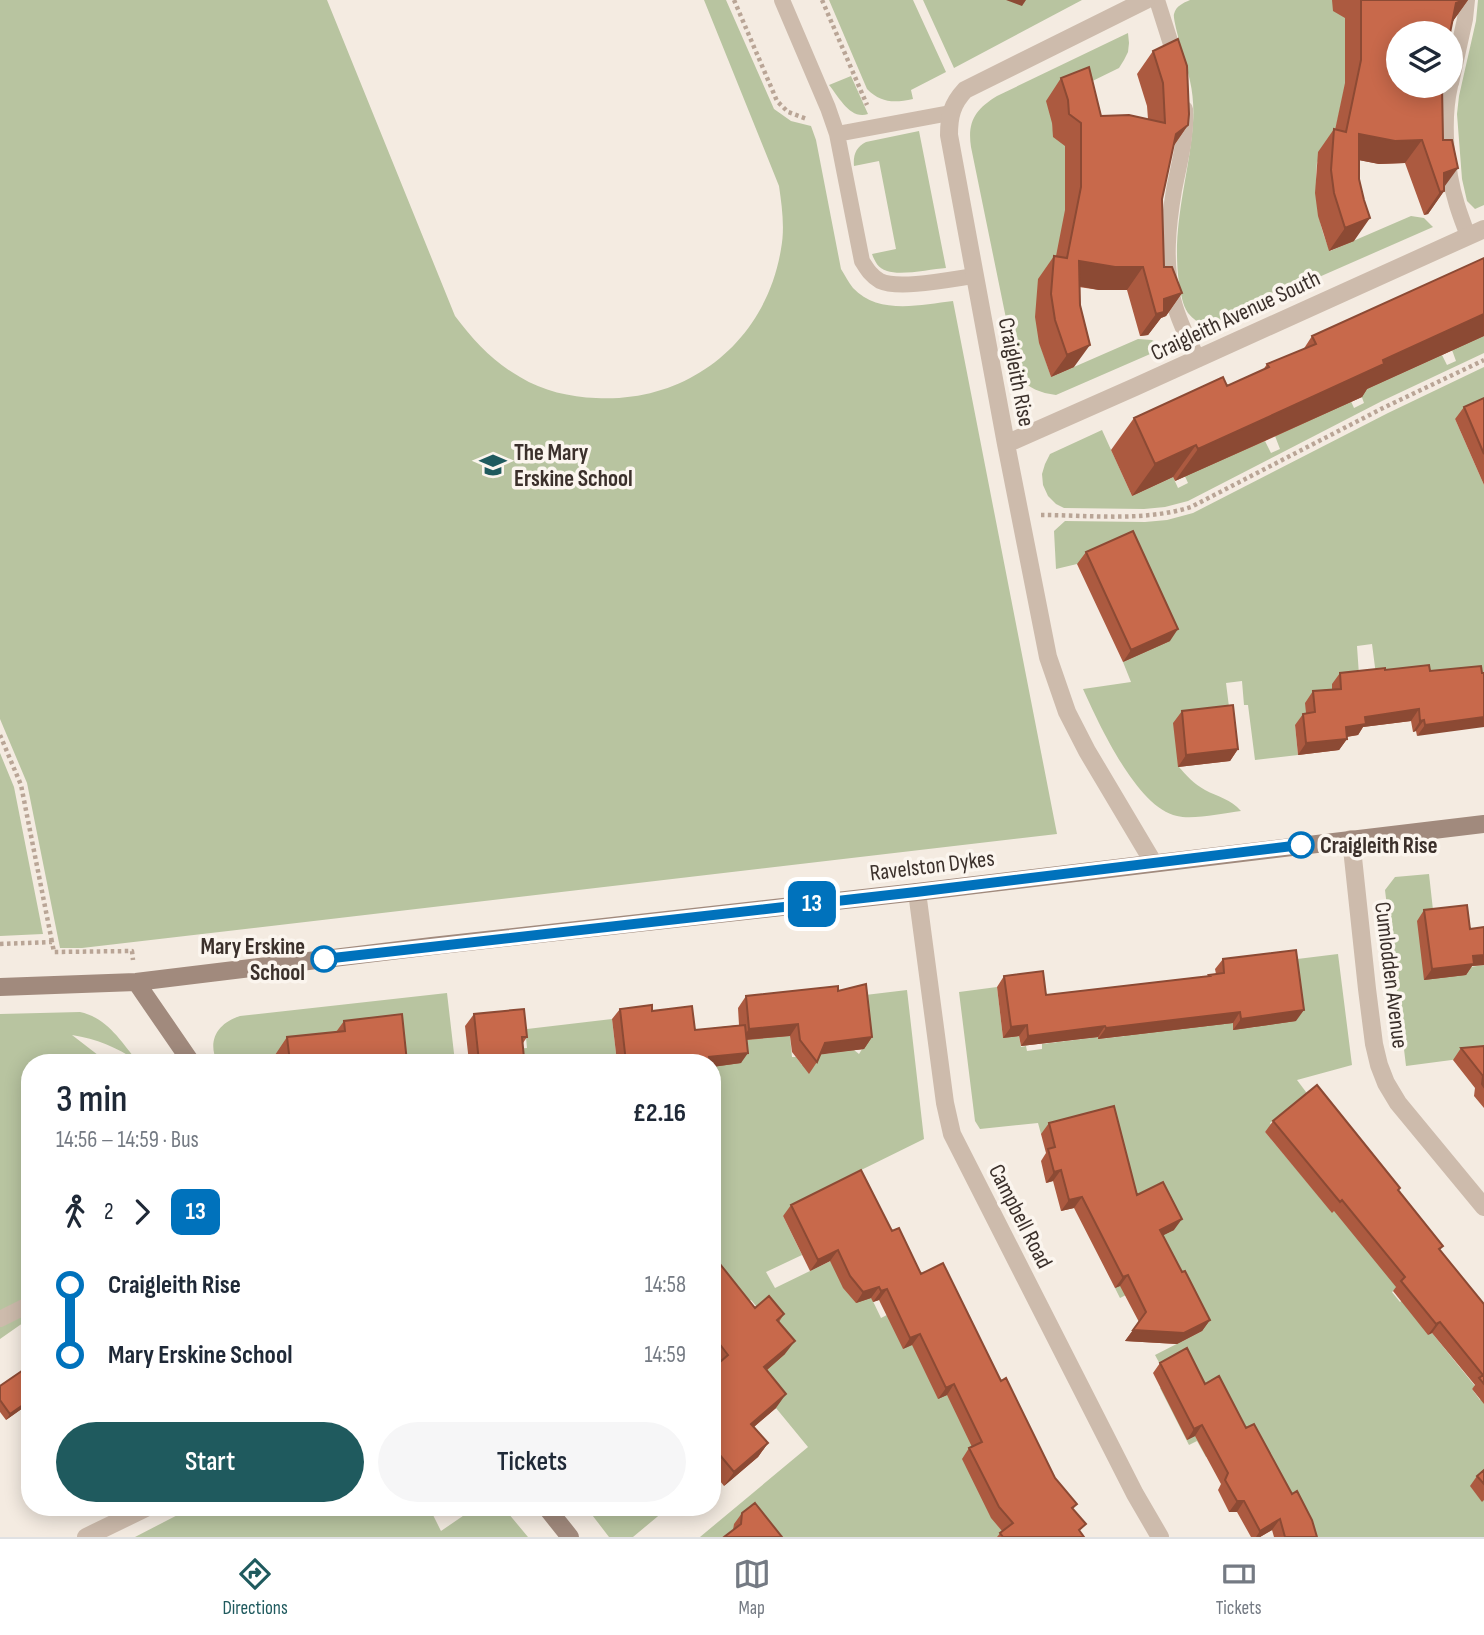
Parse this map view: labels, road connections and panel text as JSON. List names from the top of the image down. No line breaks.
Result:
{"streets":{"street":["Craigleith Avenue South","Craigleith Rise","Ravelston Dykes","Cumlodden Avenue","Campbell Road"]},"crossings":[["Craigleith Avenue South","Craigleith Rise"],["Craigleith Rise","Ravelston Dykes"],["Ravelston Dykes","Cumlodden Avenue"],["Ravelston Dykes","Campbell Road"]],"places":{"school or university":["The Mary Erskine School"],"other":["Craigleith Rise","Mary Erskine School"]},"lines":["bus line 13"],"page":{"on_map":"13","heading":["3 min","14:56 – 14:59 · Bus","£2.16"],"legs":["2","13"],"list":[{"name":"Craigleith Rise","value":"14:58"},{"name":"Mary Erskine School","value":"14:59"}],"buttons":["Start","Tickets"],"tabs":["Directions","Map","Tickets"]}}
